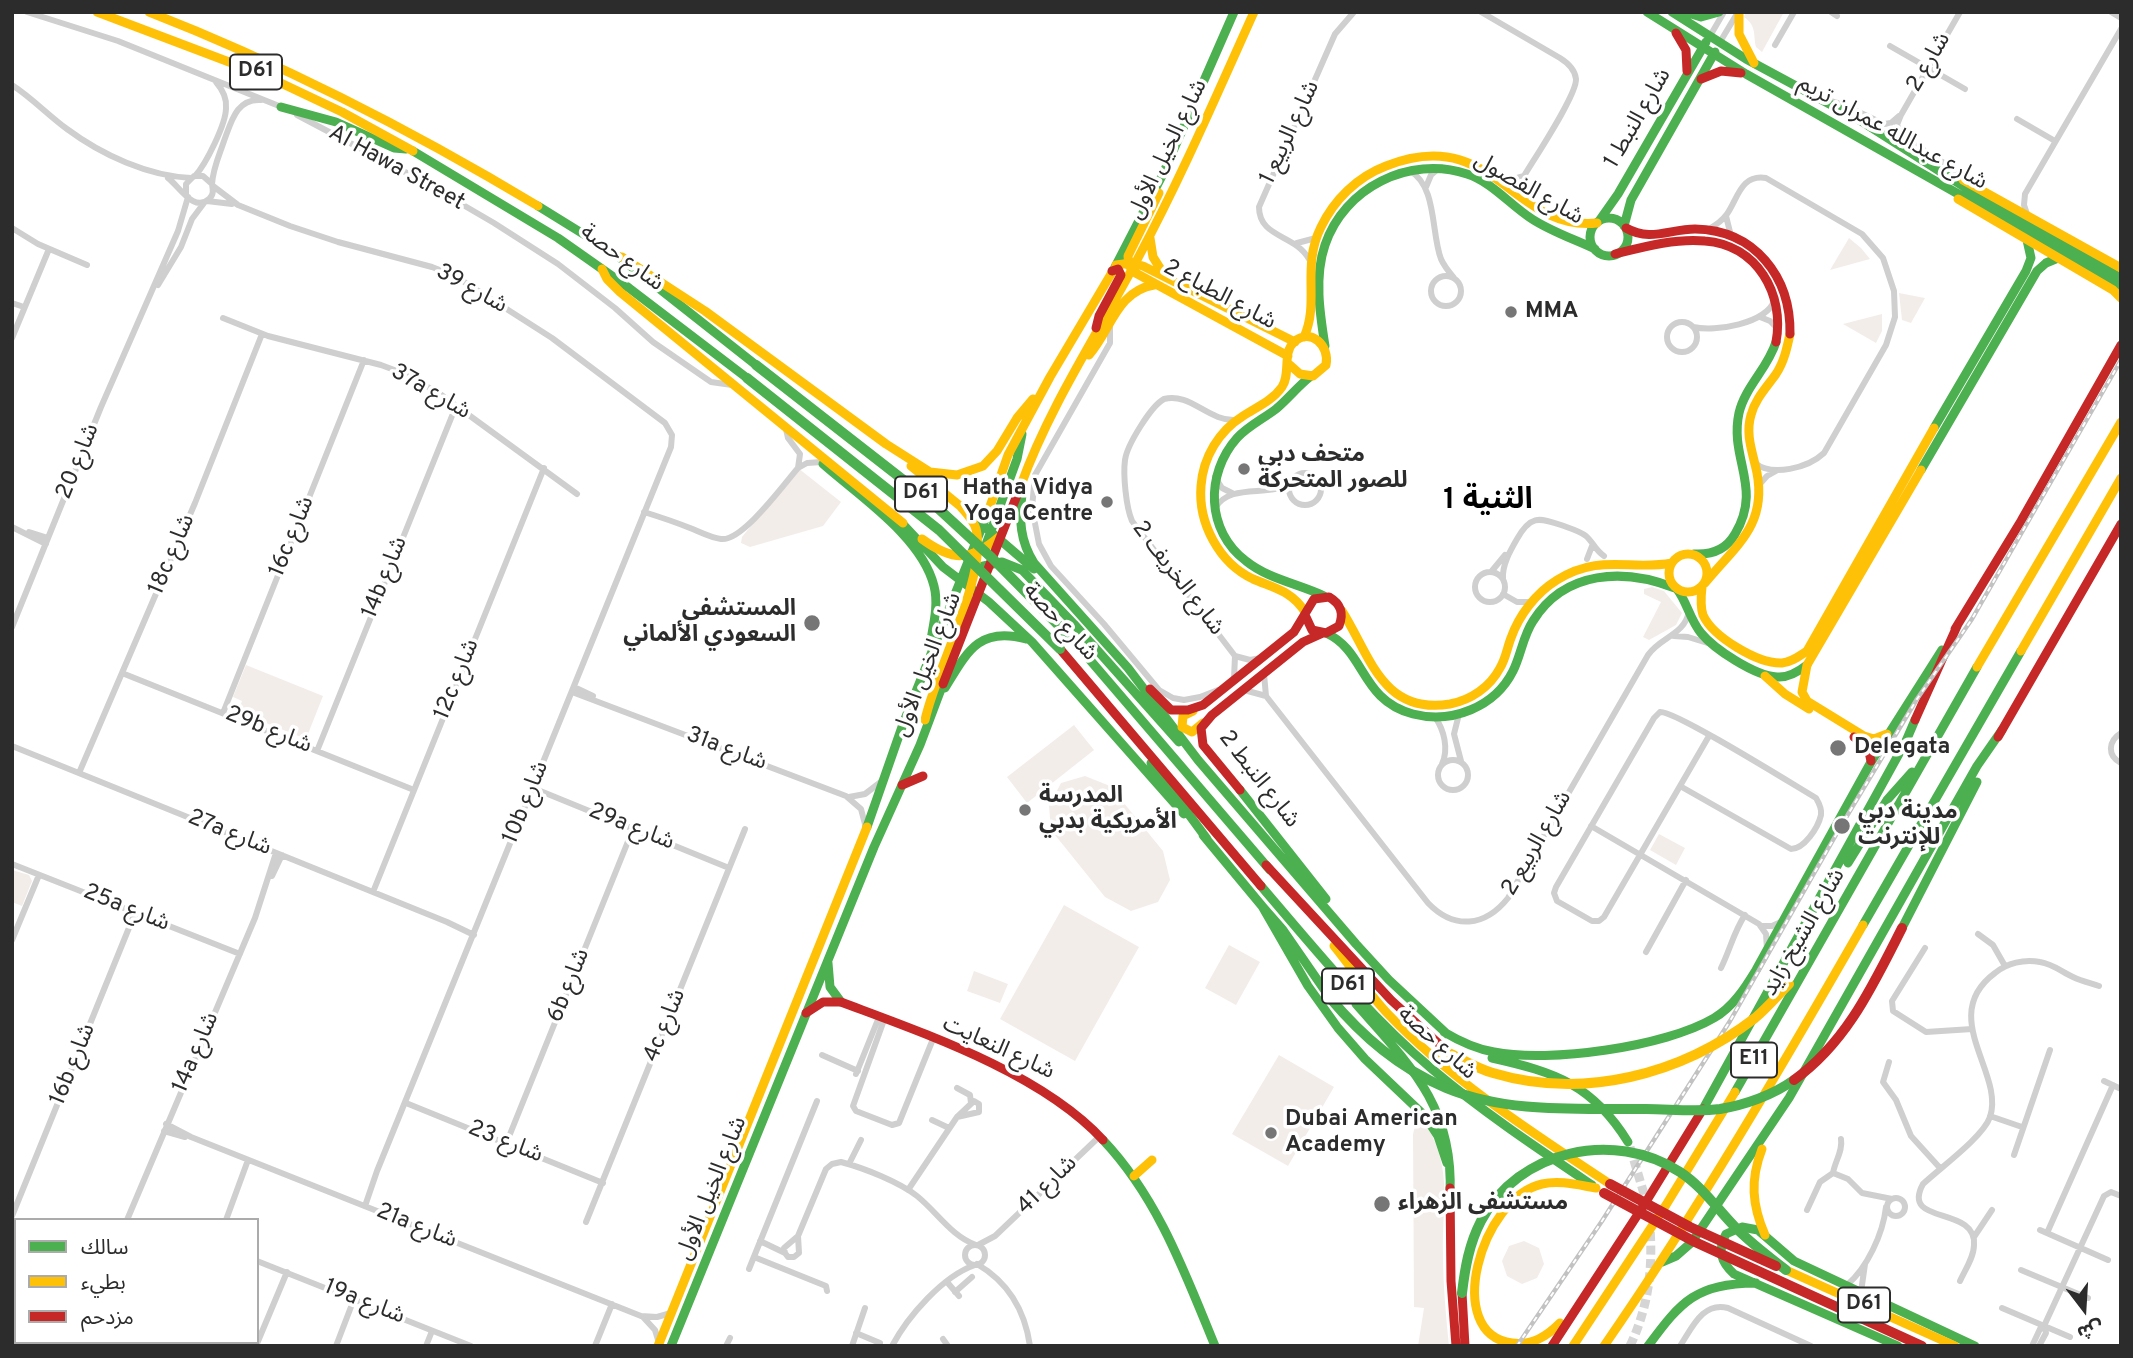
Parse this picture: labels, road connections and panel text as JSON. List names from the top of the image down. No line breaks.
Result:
{"streets":{"main road":["D61","شارع النبط 1","شارع عبدالله عمران تريم","شارع الخيل الأول","شارع الفصول","شارع حصة","شارع الطباع 2","شارع النبط 2","شارع الشيخ زايد","شارع النعايت","E11"],"street":["شارع 2","شارع الربيع 1","Al Hawa Street","شارع 39","37a شارع","شارع 20","16c شارع","18c شارع","14b شارع","شارع الخريف 2","12c شارع","29b شارع","31a شارع","10b شارع","29a شارع","27a شارع","شارع الربيع 2","25a شارع","6b شارع","4c شارع","14a شارع","16b شارع","شارع 23","شارع 41","21a شارع","19a شارع"]},"crossings":[["شارع النبط 1","شارع عبدالله عمران تريم"],["شارع النبط 1","شارع الفصول"],["شارع الربيع 1","شارع الفصول"],["شارع الخيل الأول","شارع الطباع 2"],["شارع الخيل الأول","21a شارع"],["شارع الفصول","شارع الطباع 2"],["شارع 39","شارع 20"],["شارع 39","10b شارع"],["37a شارع","16c شارع"],["37a شارع","18c شارع"],["37a شارع","14b شارع"],["37a شارع","12c شارع"],["16c شارع","29b شارع"],["18c شارع","29b شارع"],["18c شارع","27a شارع"],["14b شارع","29b شارع"],["12c شارع","29b شارع"],["12c شارع","27a شارع"],["31a شارع","10b شارع"],["10b شارع","29a شارع"],["10b شارع","27a شارع"],["10b شارع","شارع 23"],["10b شارع","21a شارع"],["29a شارع","6b شارع"],["29a شارع","4c شارع"],["27a شارع","14a شارع"],["25a شارع","14a شارع"],["25a شارع","16b شارع"],["6b شارع","شارع 23"],["4c شارع","شارع 23"],["شارع النعايت","شارع 41"],["14a شارع","21a شارع"]],"districts":["الثنية 1"],"places":["MMA","متحف دبي للصور المتحركة","Hatha Vidya Yoga Centre","المستشفى السعودي الألماني","Delegata","المدرسة الأمريكية بدبي","مدينة دبي للإنترنت","Dubai American Academy","مستشفى الزهراء"],"legend":["سالك","بطيء","مزدحم"],"north":"bottom"}
